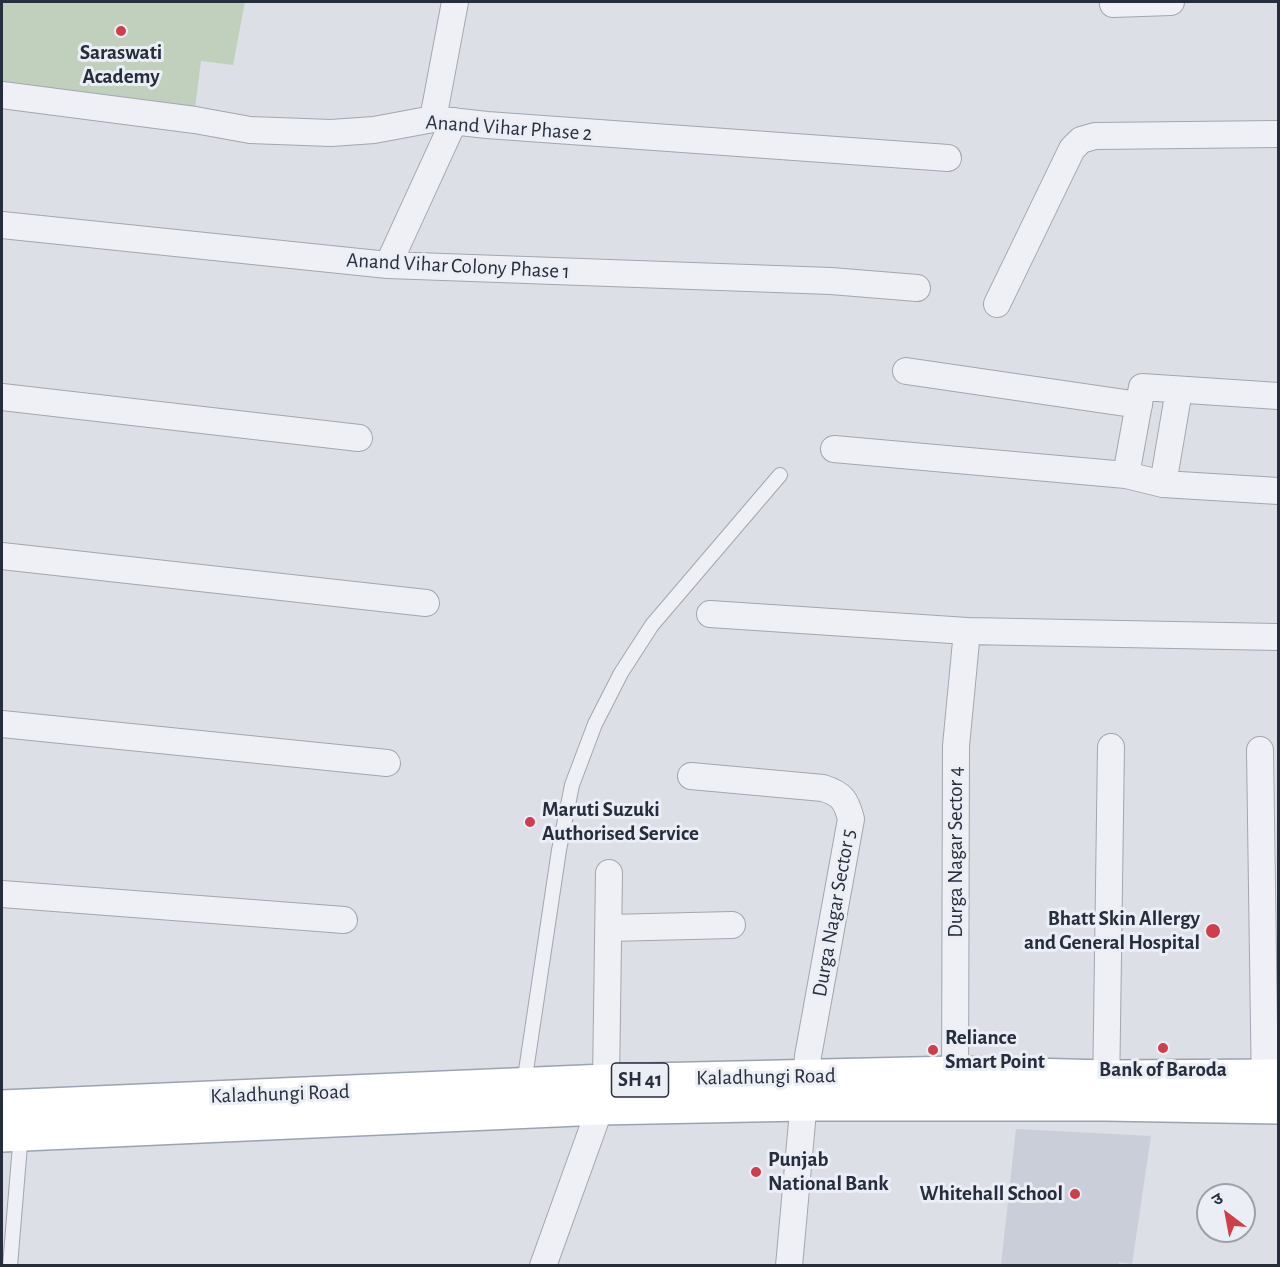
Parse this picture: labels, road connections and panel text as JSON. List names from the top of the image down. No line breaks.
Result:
{"streets":{"main road":["Kaladhungi Road","SH 41"],"street":["Anand Vihar Phase 2","Anand Vihar Colony Phase 1","Durga Nagar Sector 4","Durga Nagar Sector 5"]},"crossings":[["Durga Nagar Sector 4","Kaladhungi Road"],["Durga Nagar Sector 5","Kaladhungi Road"]],"places":["Saraswati Academy","Maruti Suzuki Authorised Service","Bhatt Skin Allergy and General Hospital","Bank of Baroda","Reliance Smart Point","Punjab National Bank","Whitehall School"],"north":"top left"}
